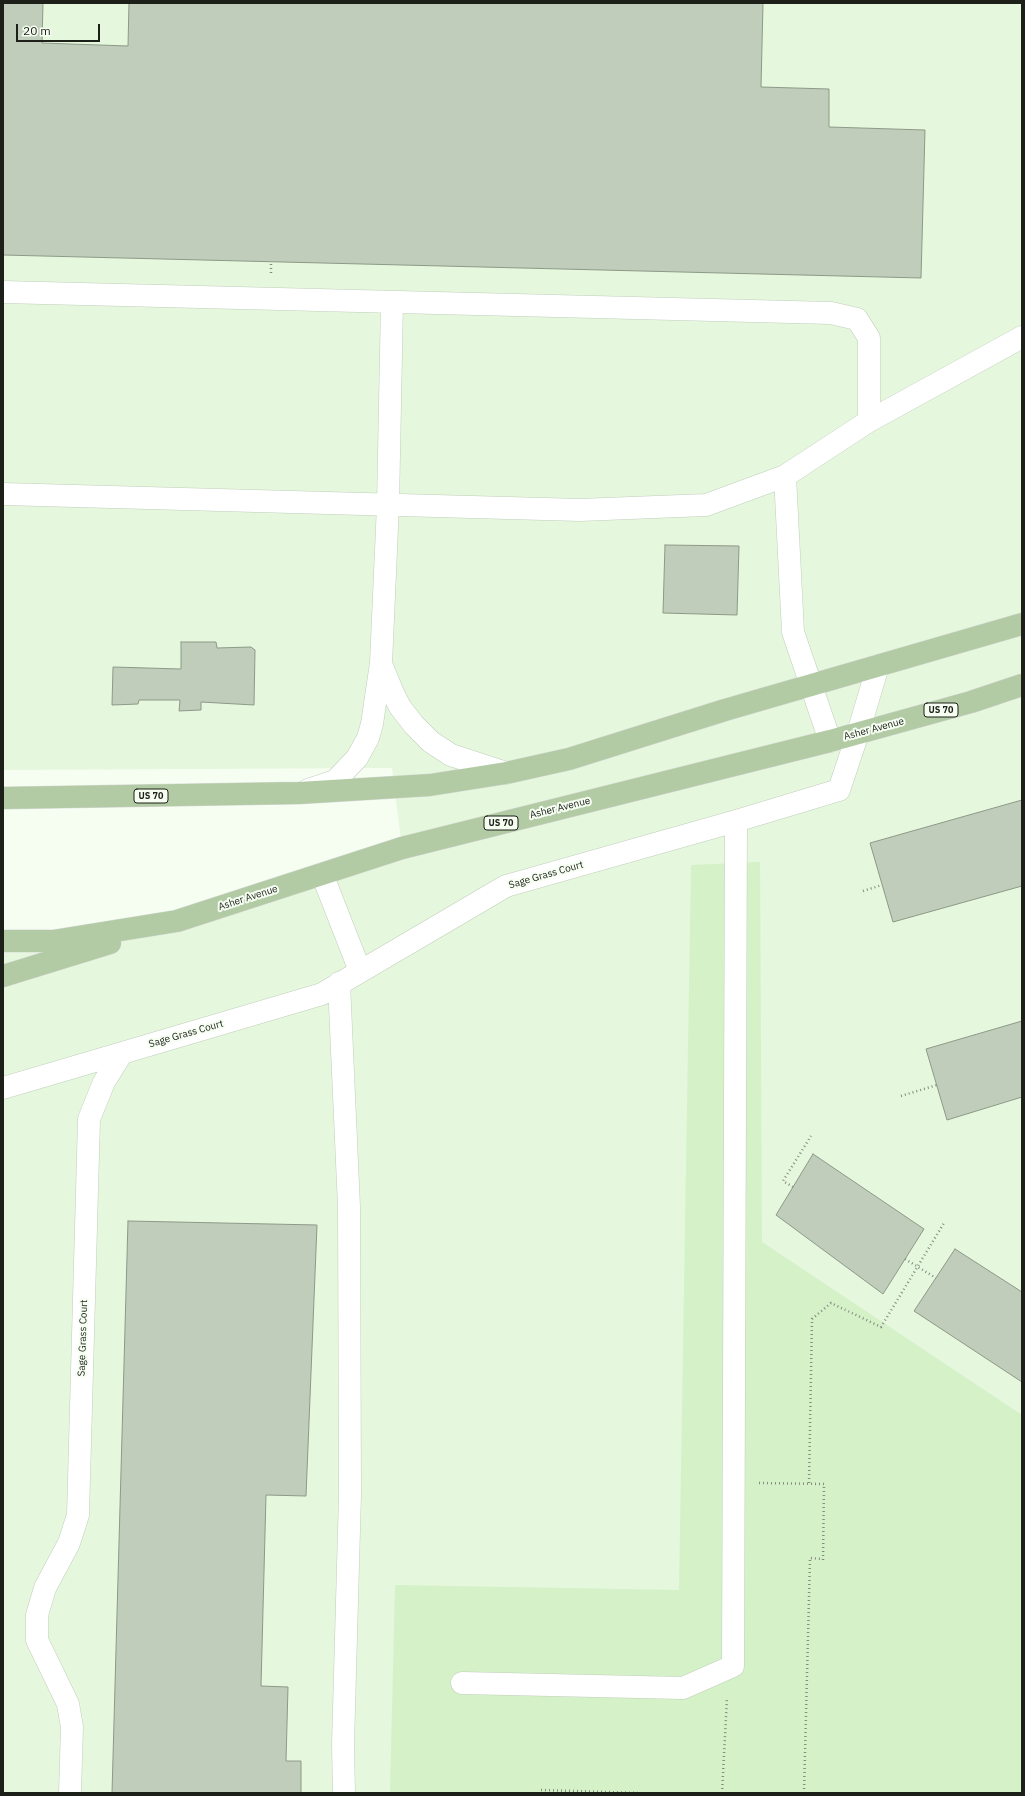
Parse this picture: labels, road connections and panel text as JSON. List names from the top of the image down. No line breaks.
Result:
{"streets":{"main road":["US 70","Asher Avenue"],"lane":["Sage Grass Court"]},"crossings":[["US 70","Sage Grass Court"],["Asher Avenue","Sage Grass Court"]],"scale_bar":"20 m"}
